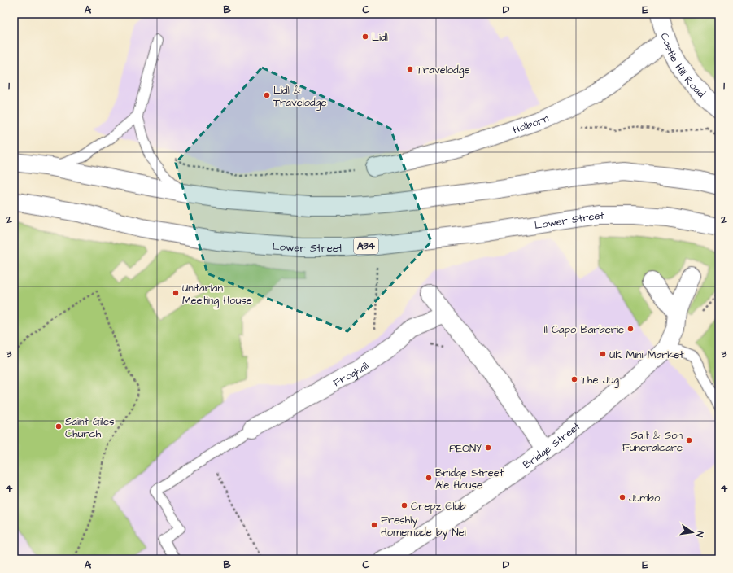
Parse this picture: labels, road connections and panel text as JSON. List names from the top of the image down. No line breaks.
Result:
{"streets":{"main road":["Castle Hill Road","Holborn","Lower Street","A34","Froghall","Bridge Street"]},"crossings":[["Castle Hill Road","Holborn"]],"places":["Lidl","Travelodge","Lidl & Travelodge","Unitarian Meeting House","Il Capo Barberie","UK Mini Market","The Jug","Saint Giles Church","Salt & Son Funeralcare","PEONY","Bridge Street Ale House","Jumbo","Crepz Club","Freshly Homemade by Nel"],"north":"right","grid":{"columns":["A","B","C","D","E"],"rows":["1","2","3","4"]}}
